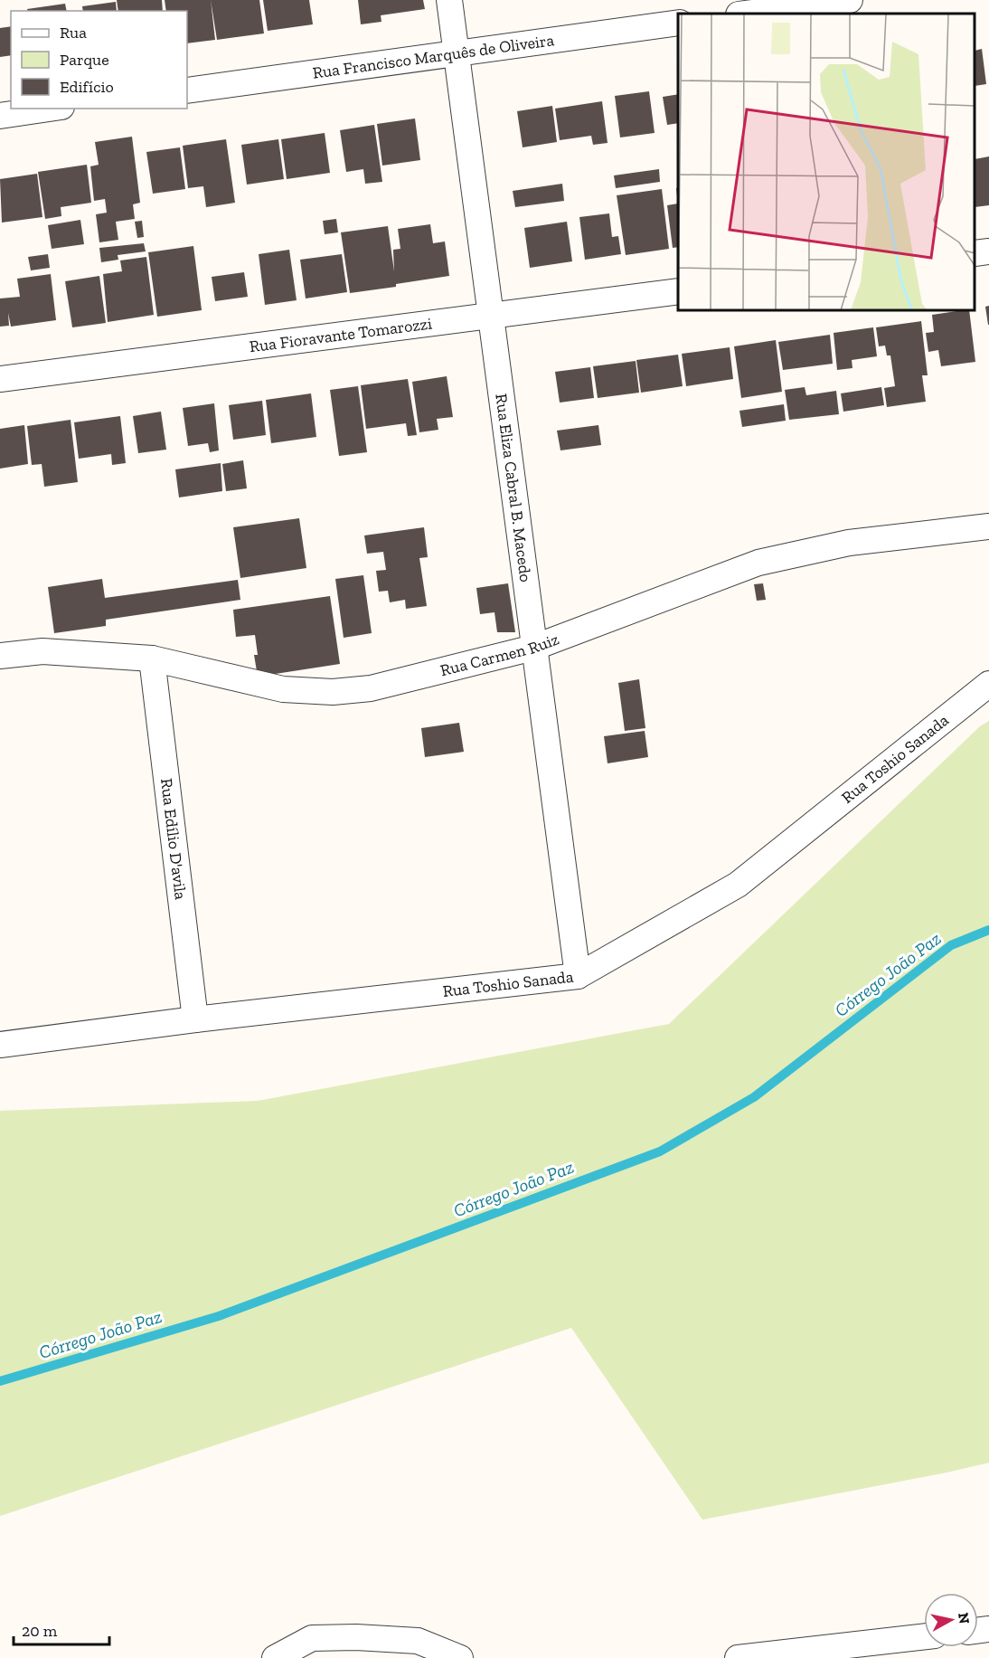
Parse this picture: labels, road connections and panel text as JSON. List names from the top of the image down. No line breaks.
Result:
{"streets":{"street":["Rua Francisco Marquês de Oliveira","Rua Fioravante Tomarozzi","Rua Eliza Cabral B. Macedo","Rua Carmen Ruiz","Rua Toshio Sanada","Rua Edílio D'avila"]},"crossings":[["Rua Francisco Marquês de Oliveira","Rua Eliza Cabral B. Macedo"],["Rua Fioravante Tomarozzi","Rua Eliza Cabral B. Macedo"],["Rua Eliza Cabral B. Macedo","Rua Carmen Ruiz"],["Rua Eliza Cabral B. Macedo","Rua Toshio Sanada"],["Rua Carmen Ruiz","Rua Edílio D'avila"],["Rua Toshio Sanada","Rua Edílio D'avila"]],"water":["Córrego João Paz"],"legend":["Rua","Parque","Edifício"],"scale_bar":"20 m","north":"right"}
